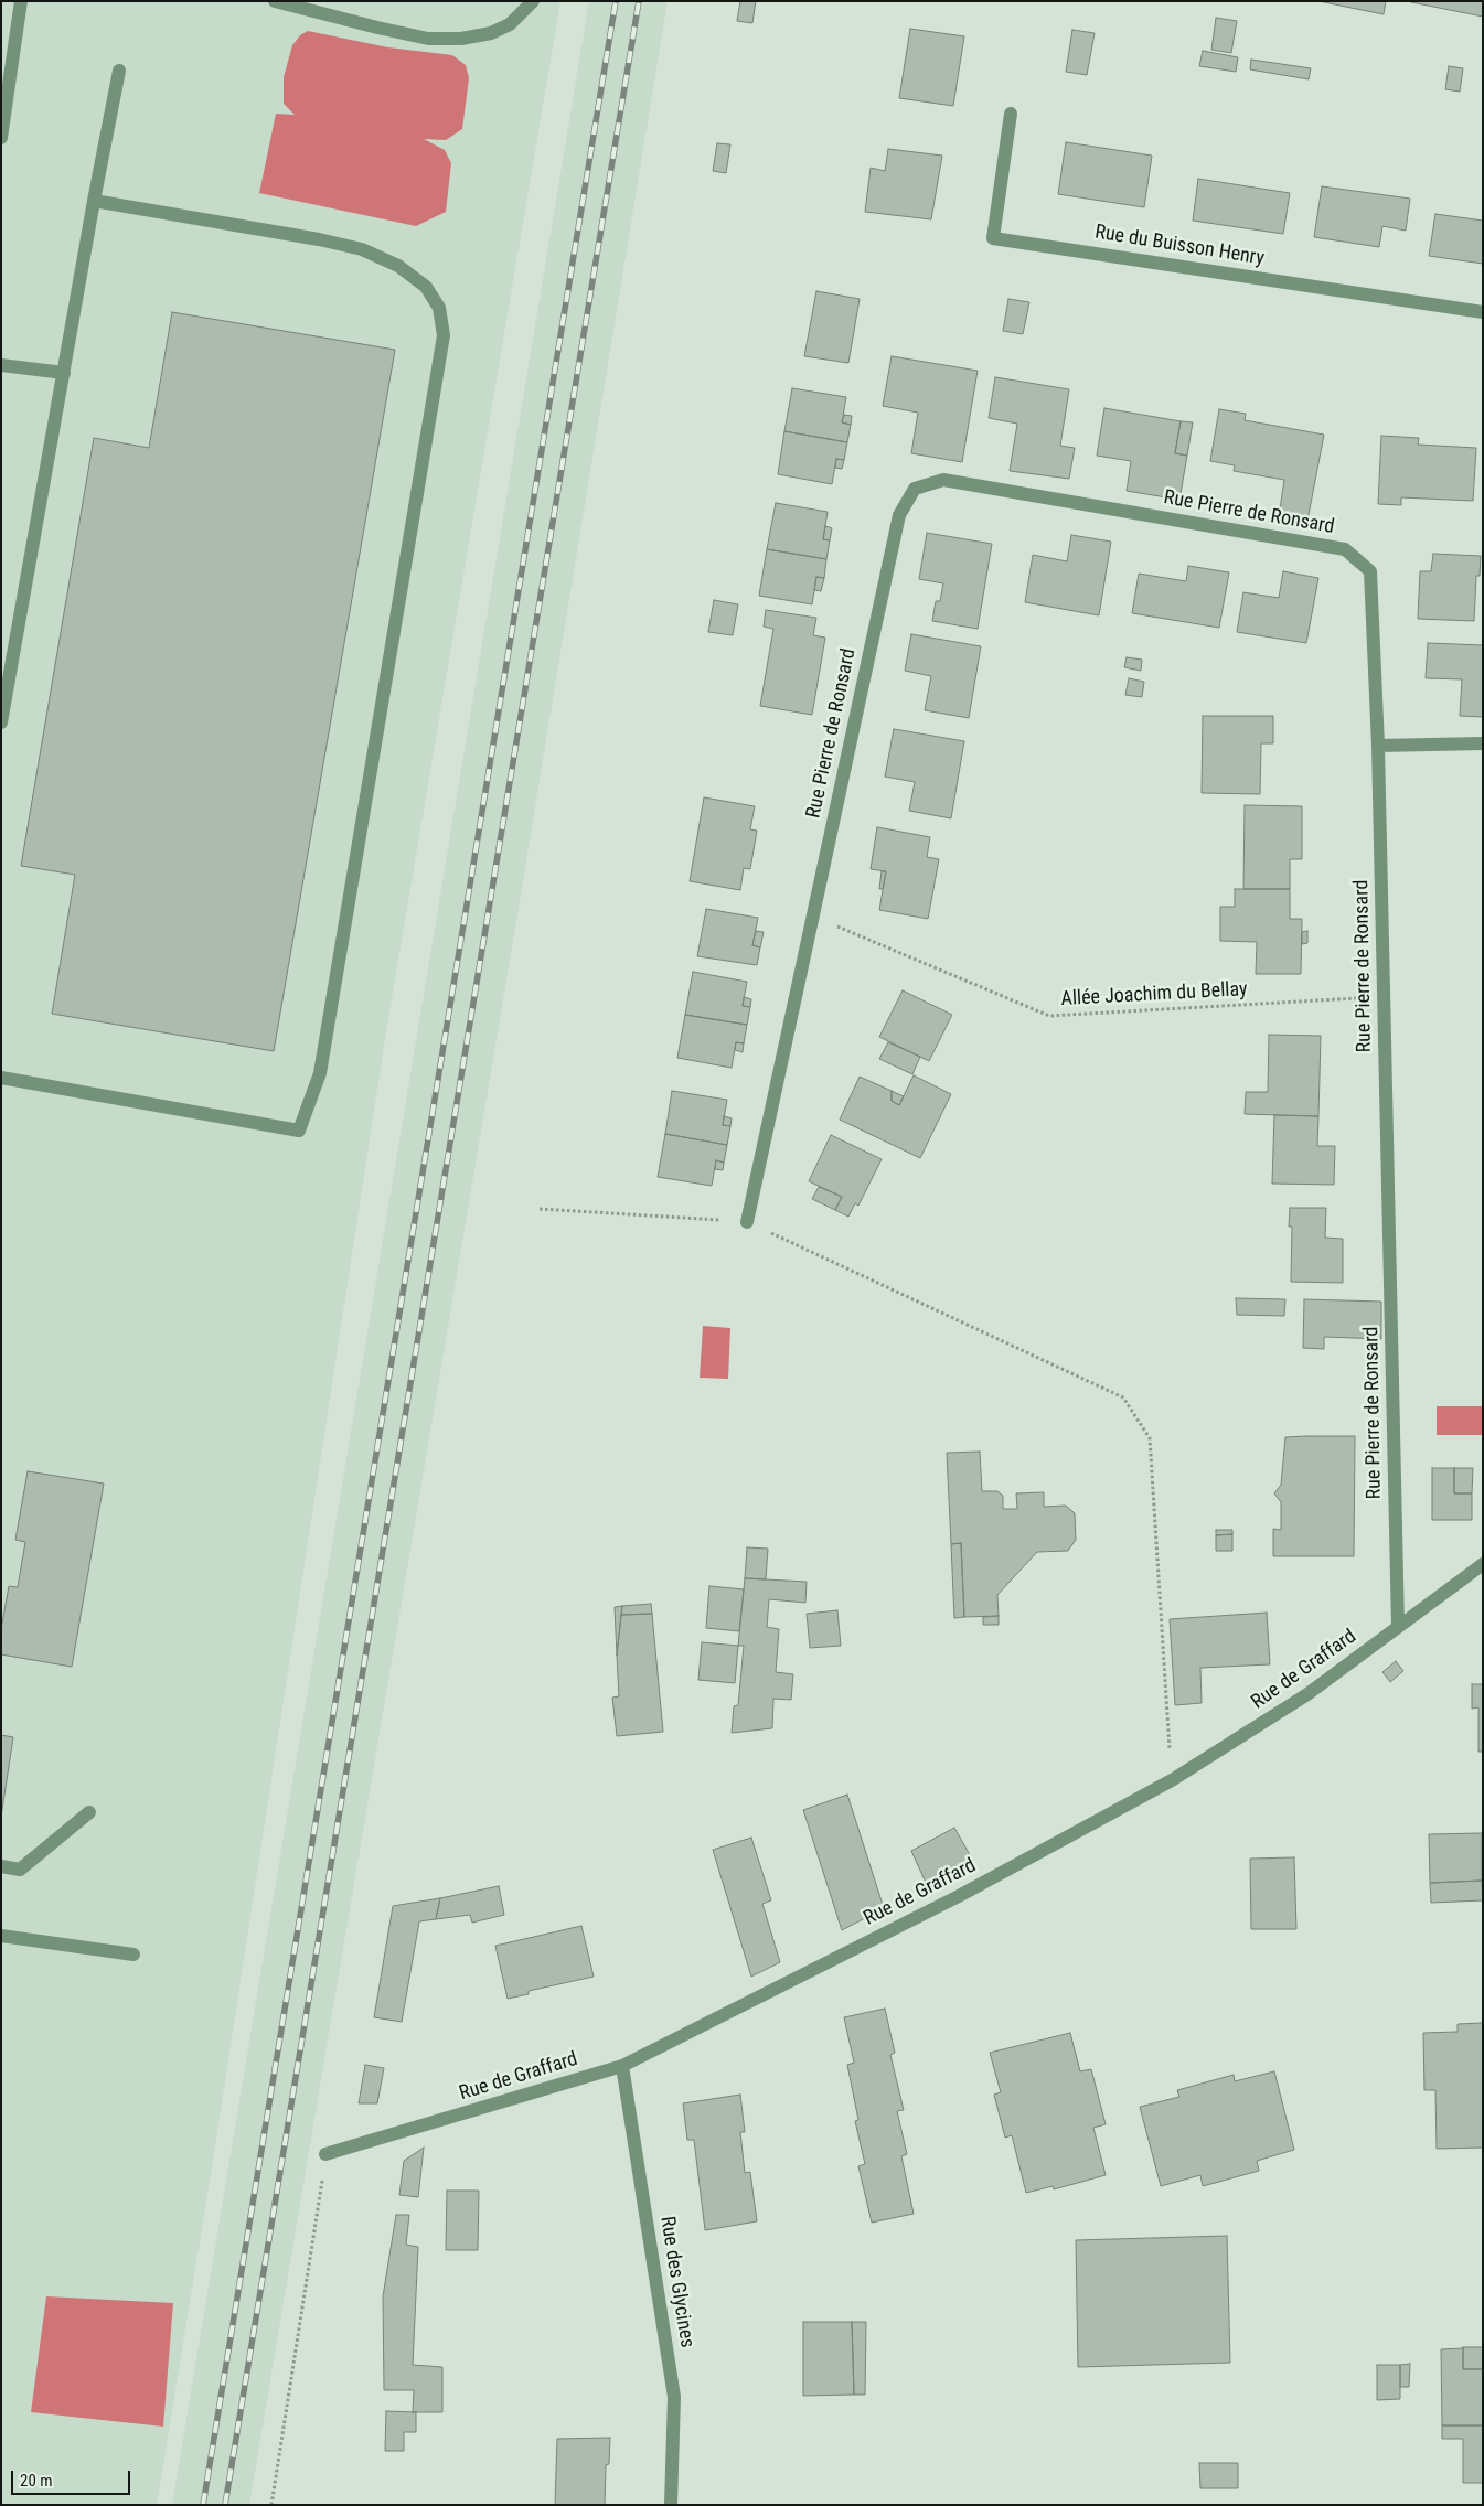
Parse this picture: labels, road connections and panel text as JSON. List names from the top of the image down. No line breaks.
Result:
{"streets":{"street":["Rue du Buisson Henry","Rue Pierre de Ronsard","Rue de Graffard","Rue des Glycines"],"path":["Allée Joachim du Bellay"]},"crossings":[["Rue Pierre de Ronsard","Allée Joachim du Bellay"],["Rue Pierre de Ronsard","Rue de Graffard"],["Rue de Graffard","Rue des Glycines"]],"scale_bar":"20 m"}
